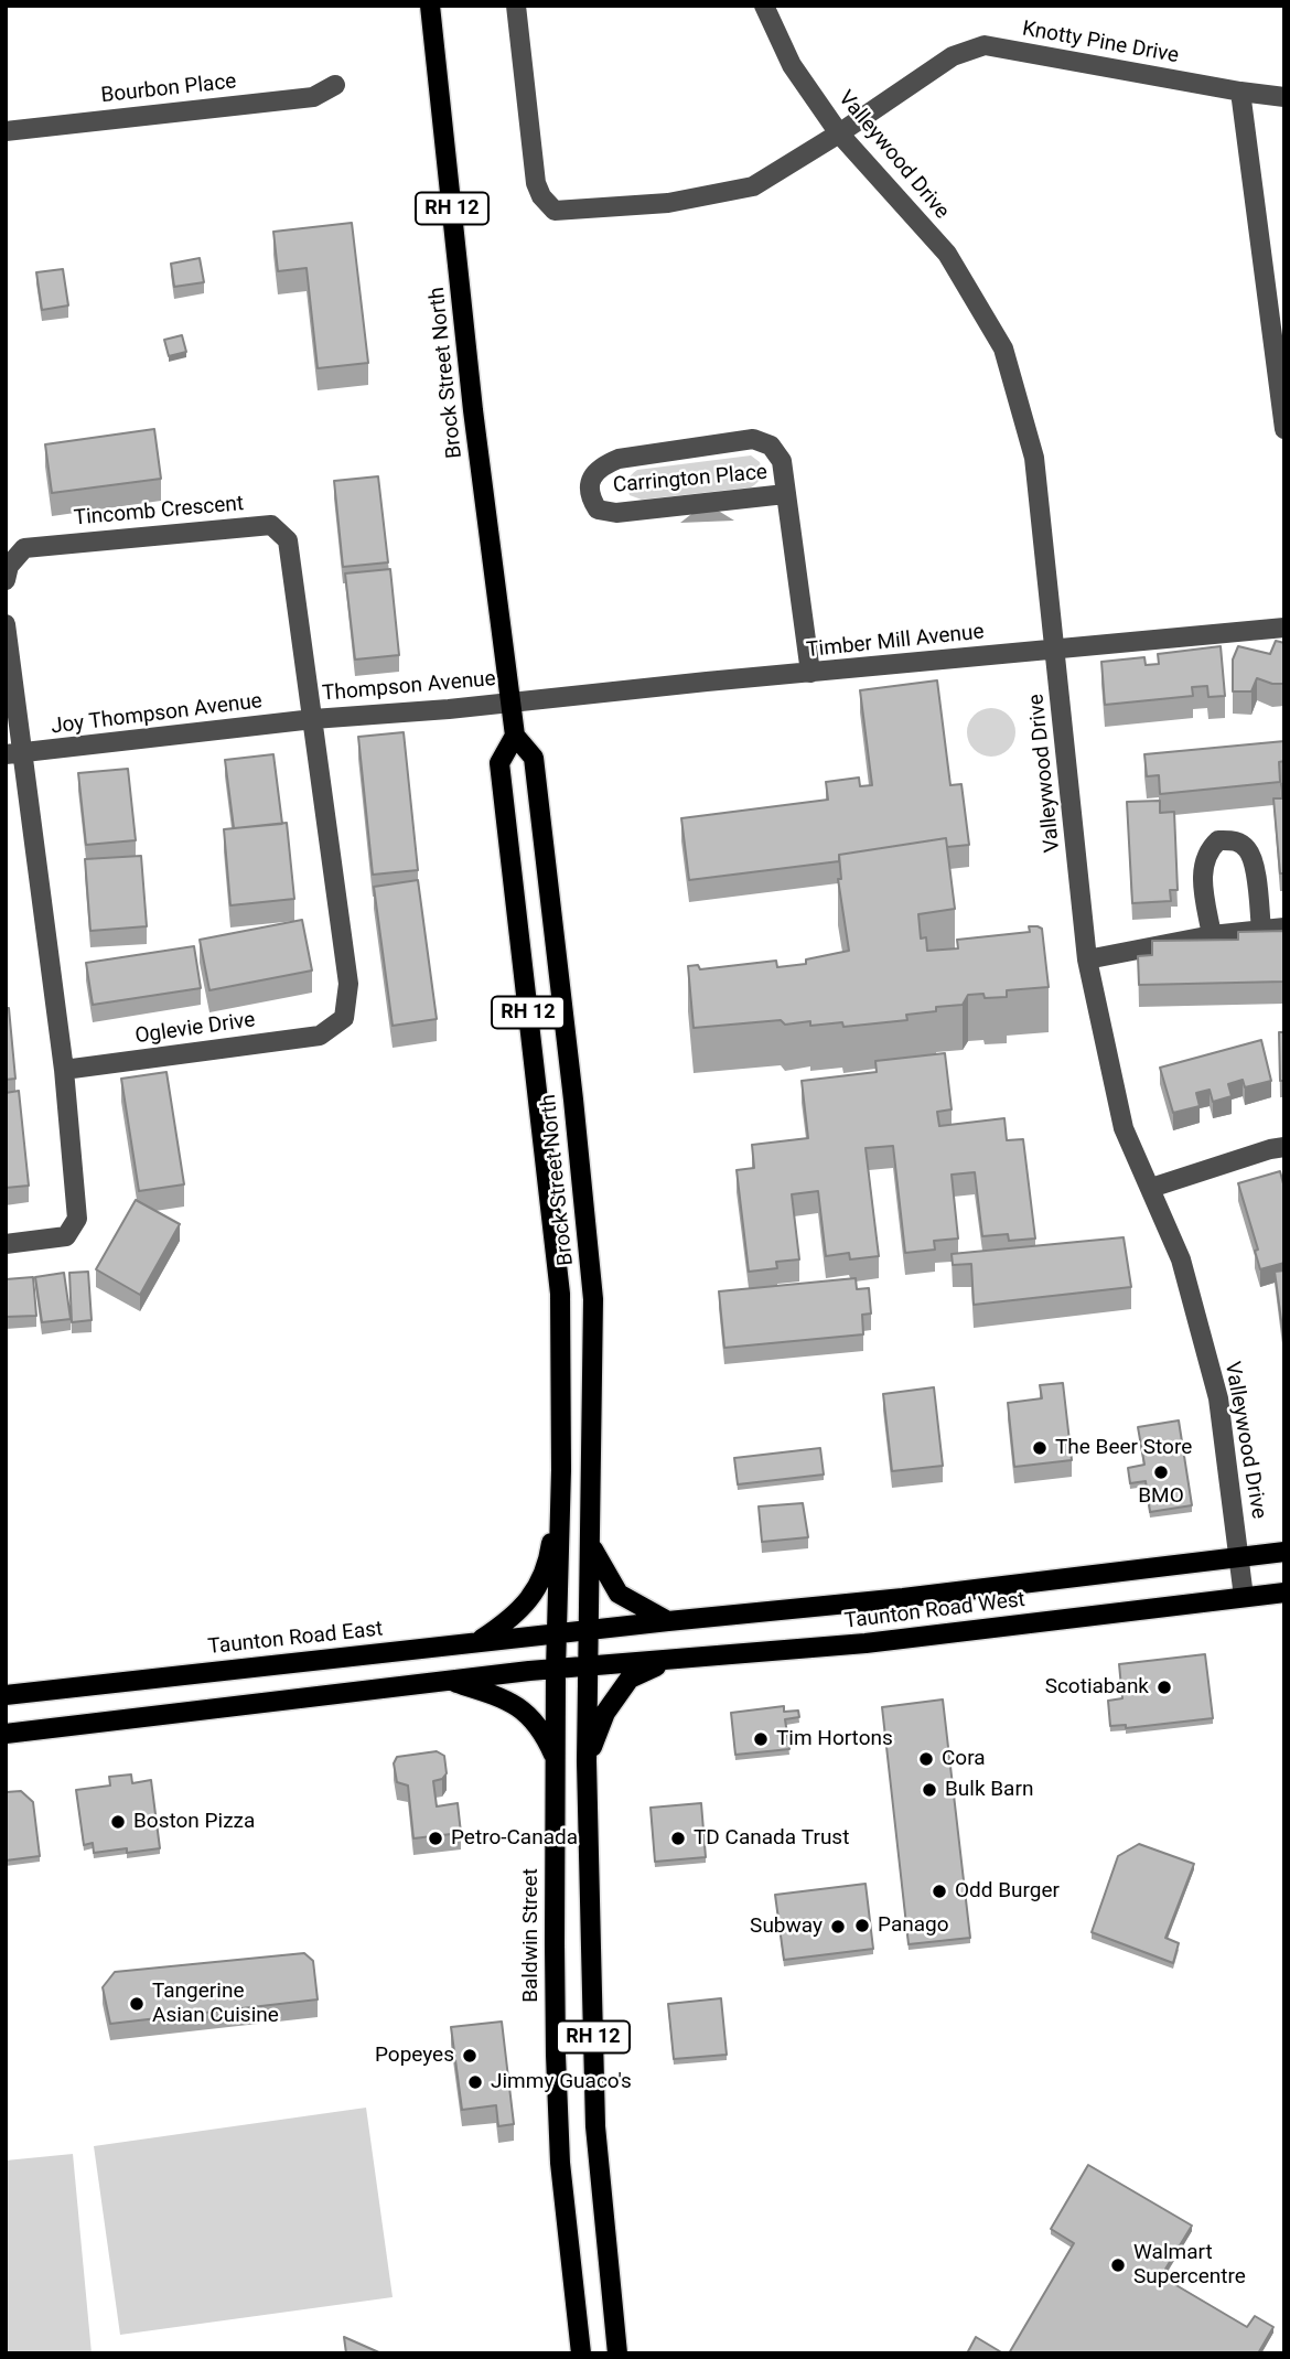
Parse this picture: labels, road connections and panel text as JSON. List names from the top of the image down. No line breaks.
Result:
{"streets":{"main road":["RH 12","Brock Street North","Taunton Road West","Taunton Road East","Baldwin Street"],"street":["Knotty Pine Drive","Bourbon Place","Valleywood Drive","Carrington Place","Tincomb Crescent","Timber Mill Avenue","Thompson Avenue","Joy Thompson Avenue","Oglevie Drive"]},"crossings":[["Knotty Pine Drive","Valleywood Drive"],["Valleywood Drive","Timber Mill Avenue"],["Valleywood Drive","Taunton Road West"],["RH 12","Brock Street North"],["RH 12","Taunton Road West"],["RH 12","Taunton Road East"],["Brock Street North","Timber Mill Avenue"],["Brock Street North","Thompson Avenue"],["Brock Street North","Taunton Road West"],["Brock Street North","Taunton Road East"],["Brock Street North","Baldwin Street"],["Carrington Place","Timber Mill Avenue"],["Tincomb Crescent","Thompson Avenue"],["Tincomb Crescent","Joy Thompson Avenue"],["Tincomb Crescent","Oglevie Drive"],["Timber Mill Avenue","Thompson Avenue"],["Thompson Avenue","Joy Thompson Avenue"],["Thompson Avenue","Oglevie Drive"],["Joy Thompson Avenue","Oglevie Drive"],["Taunton Road West","Taunton Road East"],["Taunton Road East","Baldwin Street"]],"places":["The Beer Store","BMO","Scotiabank","Tim Hortons","Cora","Bulk Barn","Boston Pizza","Petro-Canada","TD Canada Trust","Odd Burger","Panago","Subway","Tangerine Asian Cuisine","Popeyes","Jimmy Guaco's","Walmart Supercentre"]}
